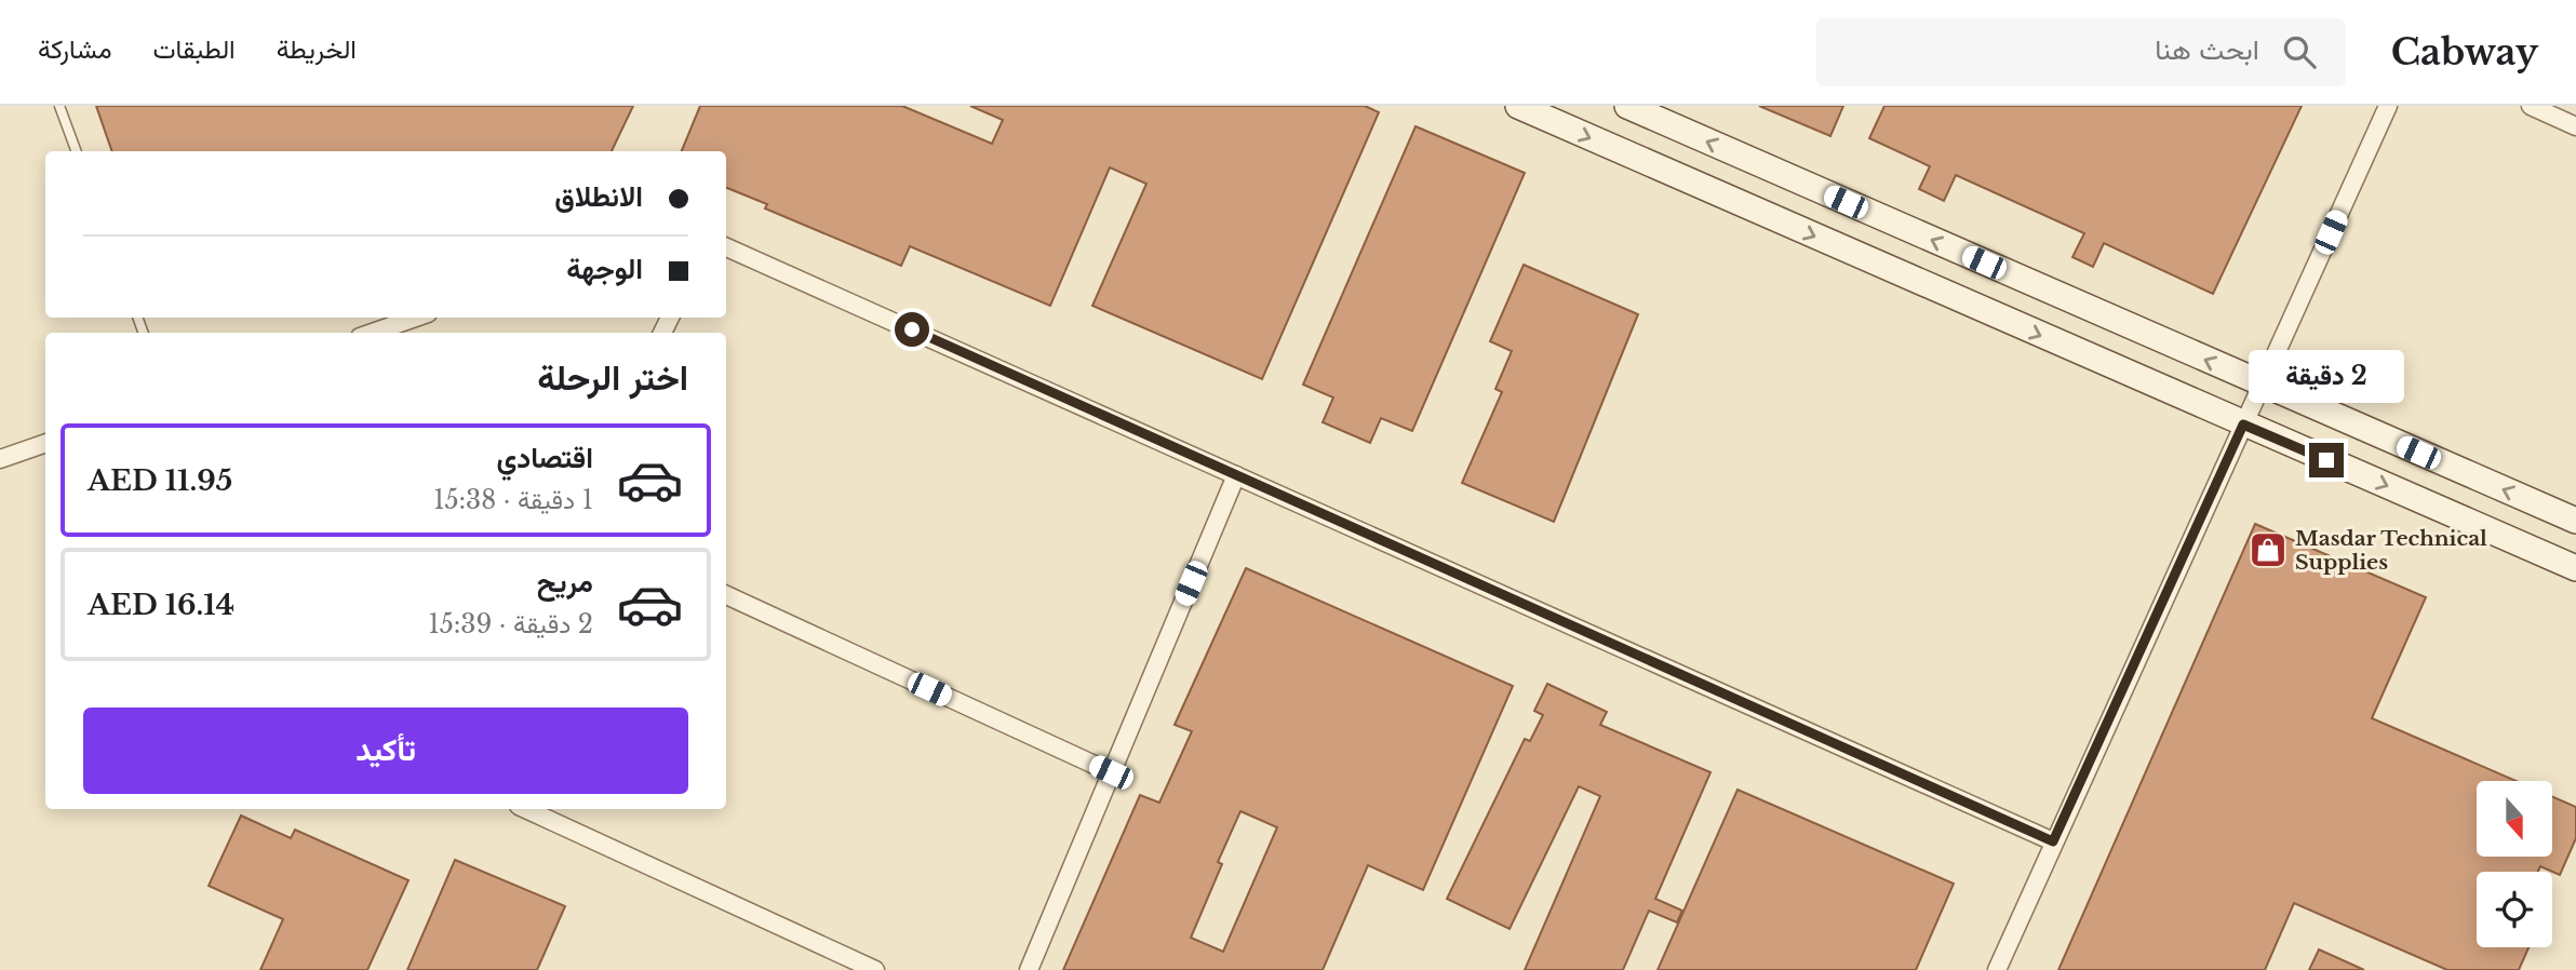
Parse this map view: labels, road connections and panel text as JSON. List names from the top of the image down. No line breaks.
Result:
{"places":{"shop":["Masdar Technical Supplies"]},"north":"bottom","page":{"header":"Cabway","search":"ابحث هنا","nav":["الخريطة","الطبقات","مشاركة"],"banner":["الانطلاق","الوجهة"],"heading":"اختر الرحلة","bubble":"2 دقيقة","list":[{"name":"اقتصادي","note":"1 دقيقة · 15:38","value":"AED 11.95"},{"name":"مريح","note":"2 دقيقة · 15:39","value":"AED 16.14"}],"buttons":"تأكيد"}}
